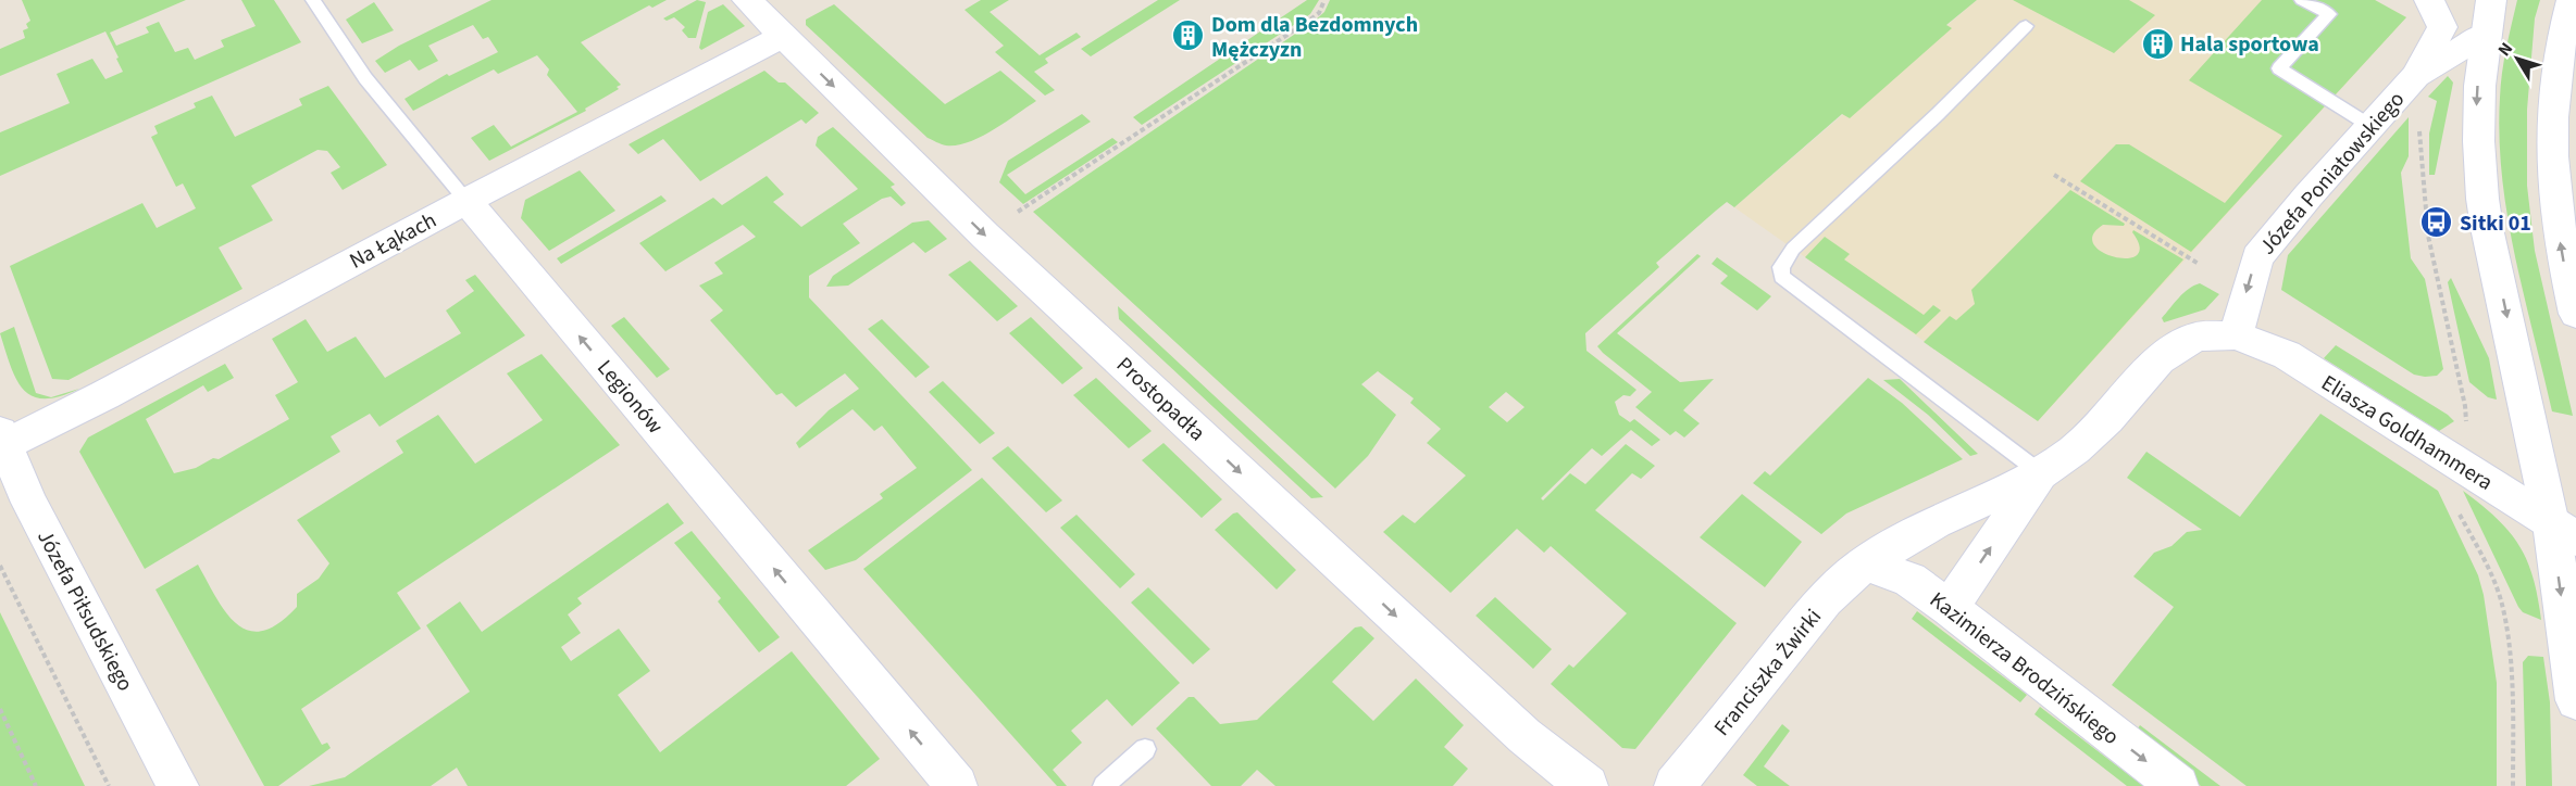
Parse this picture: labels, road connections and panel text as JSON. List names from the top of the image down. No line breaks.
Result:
{"streets":{"street":["Józefa Poniatowskiego","Na Łąkach","Legionów","Prostopadła","Eliasza Goldhammera","Józefa Piłsudskiego","Kazimierza Brodzińskiego","Franciszka Żwirki"]},"crossings":[["Józefa Poniatowskiego","Eliasza Goldhammera"],["Na Łąkach","Legionów"],["Na Łąkach","Prostopadła"],["Na Łąkach","Józefa Piłsudskiego"],["Kazimierza Brodzińskiego","Franciszka Żwirki"]],"one_way":["Józefa Poniatowskiego","Legionów","Prostopadła","Kazimierza Brodzińskiego"],"places":{"building":["Dom dla Bezdomnych Mężczyzn","Hala sportowa"],"bus stop":["Sitki 01"]},"north":"top left"}
